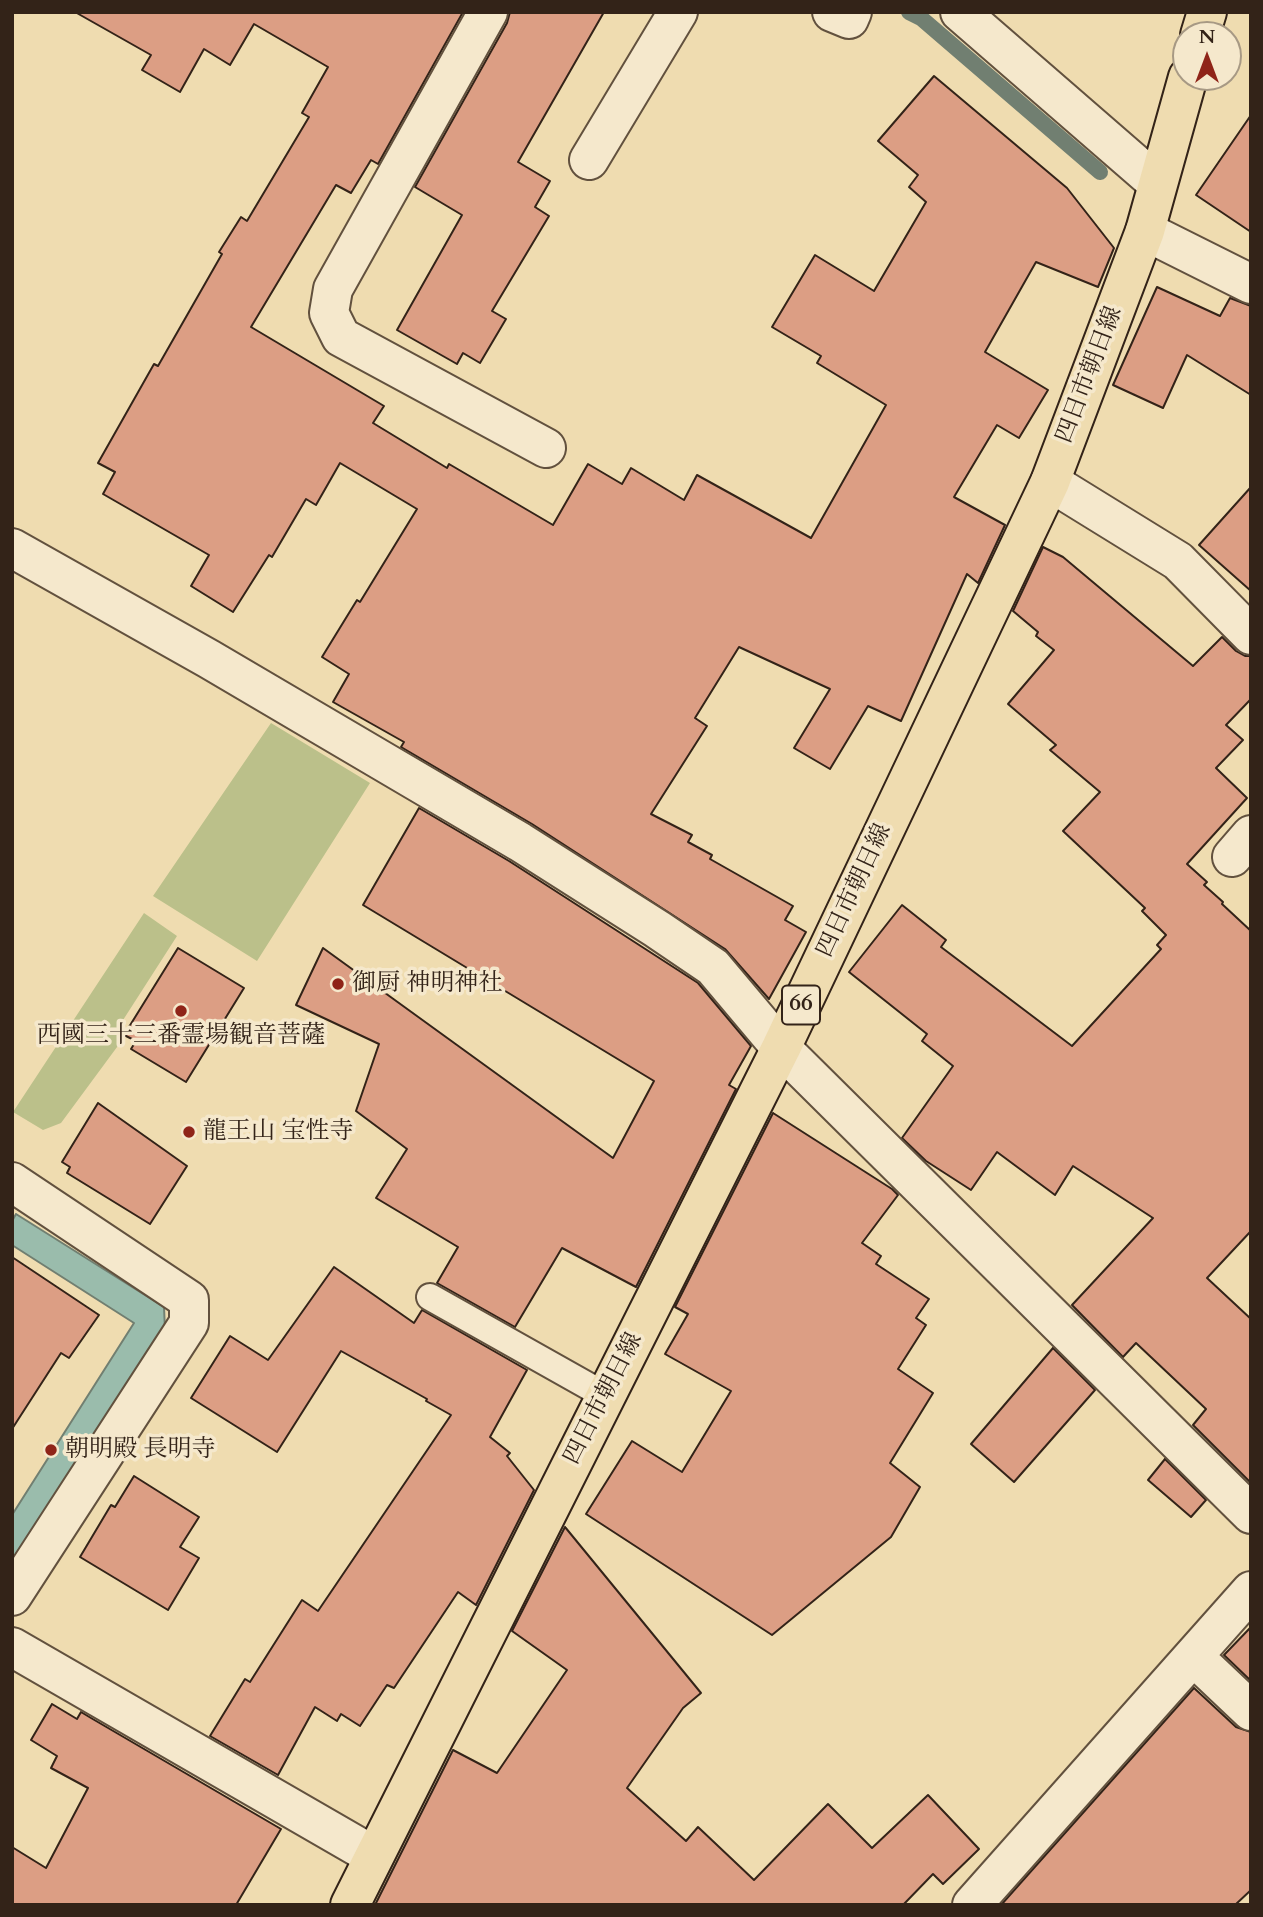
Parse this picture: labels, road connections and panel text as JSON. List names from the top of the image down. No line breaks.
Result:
{"streets":{"main road":["四日市朝日線","66"]},"places":["御厨 神明神社","西國三十三番霊場観音菩薩","龍王山 宝性寺","朝明殿 長明寺"],"north":"top"}
